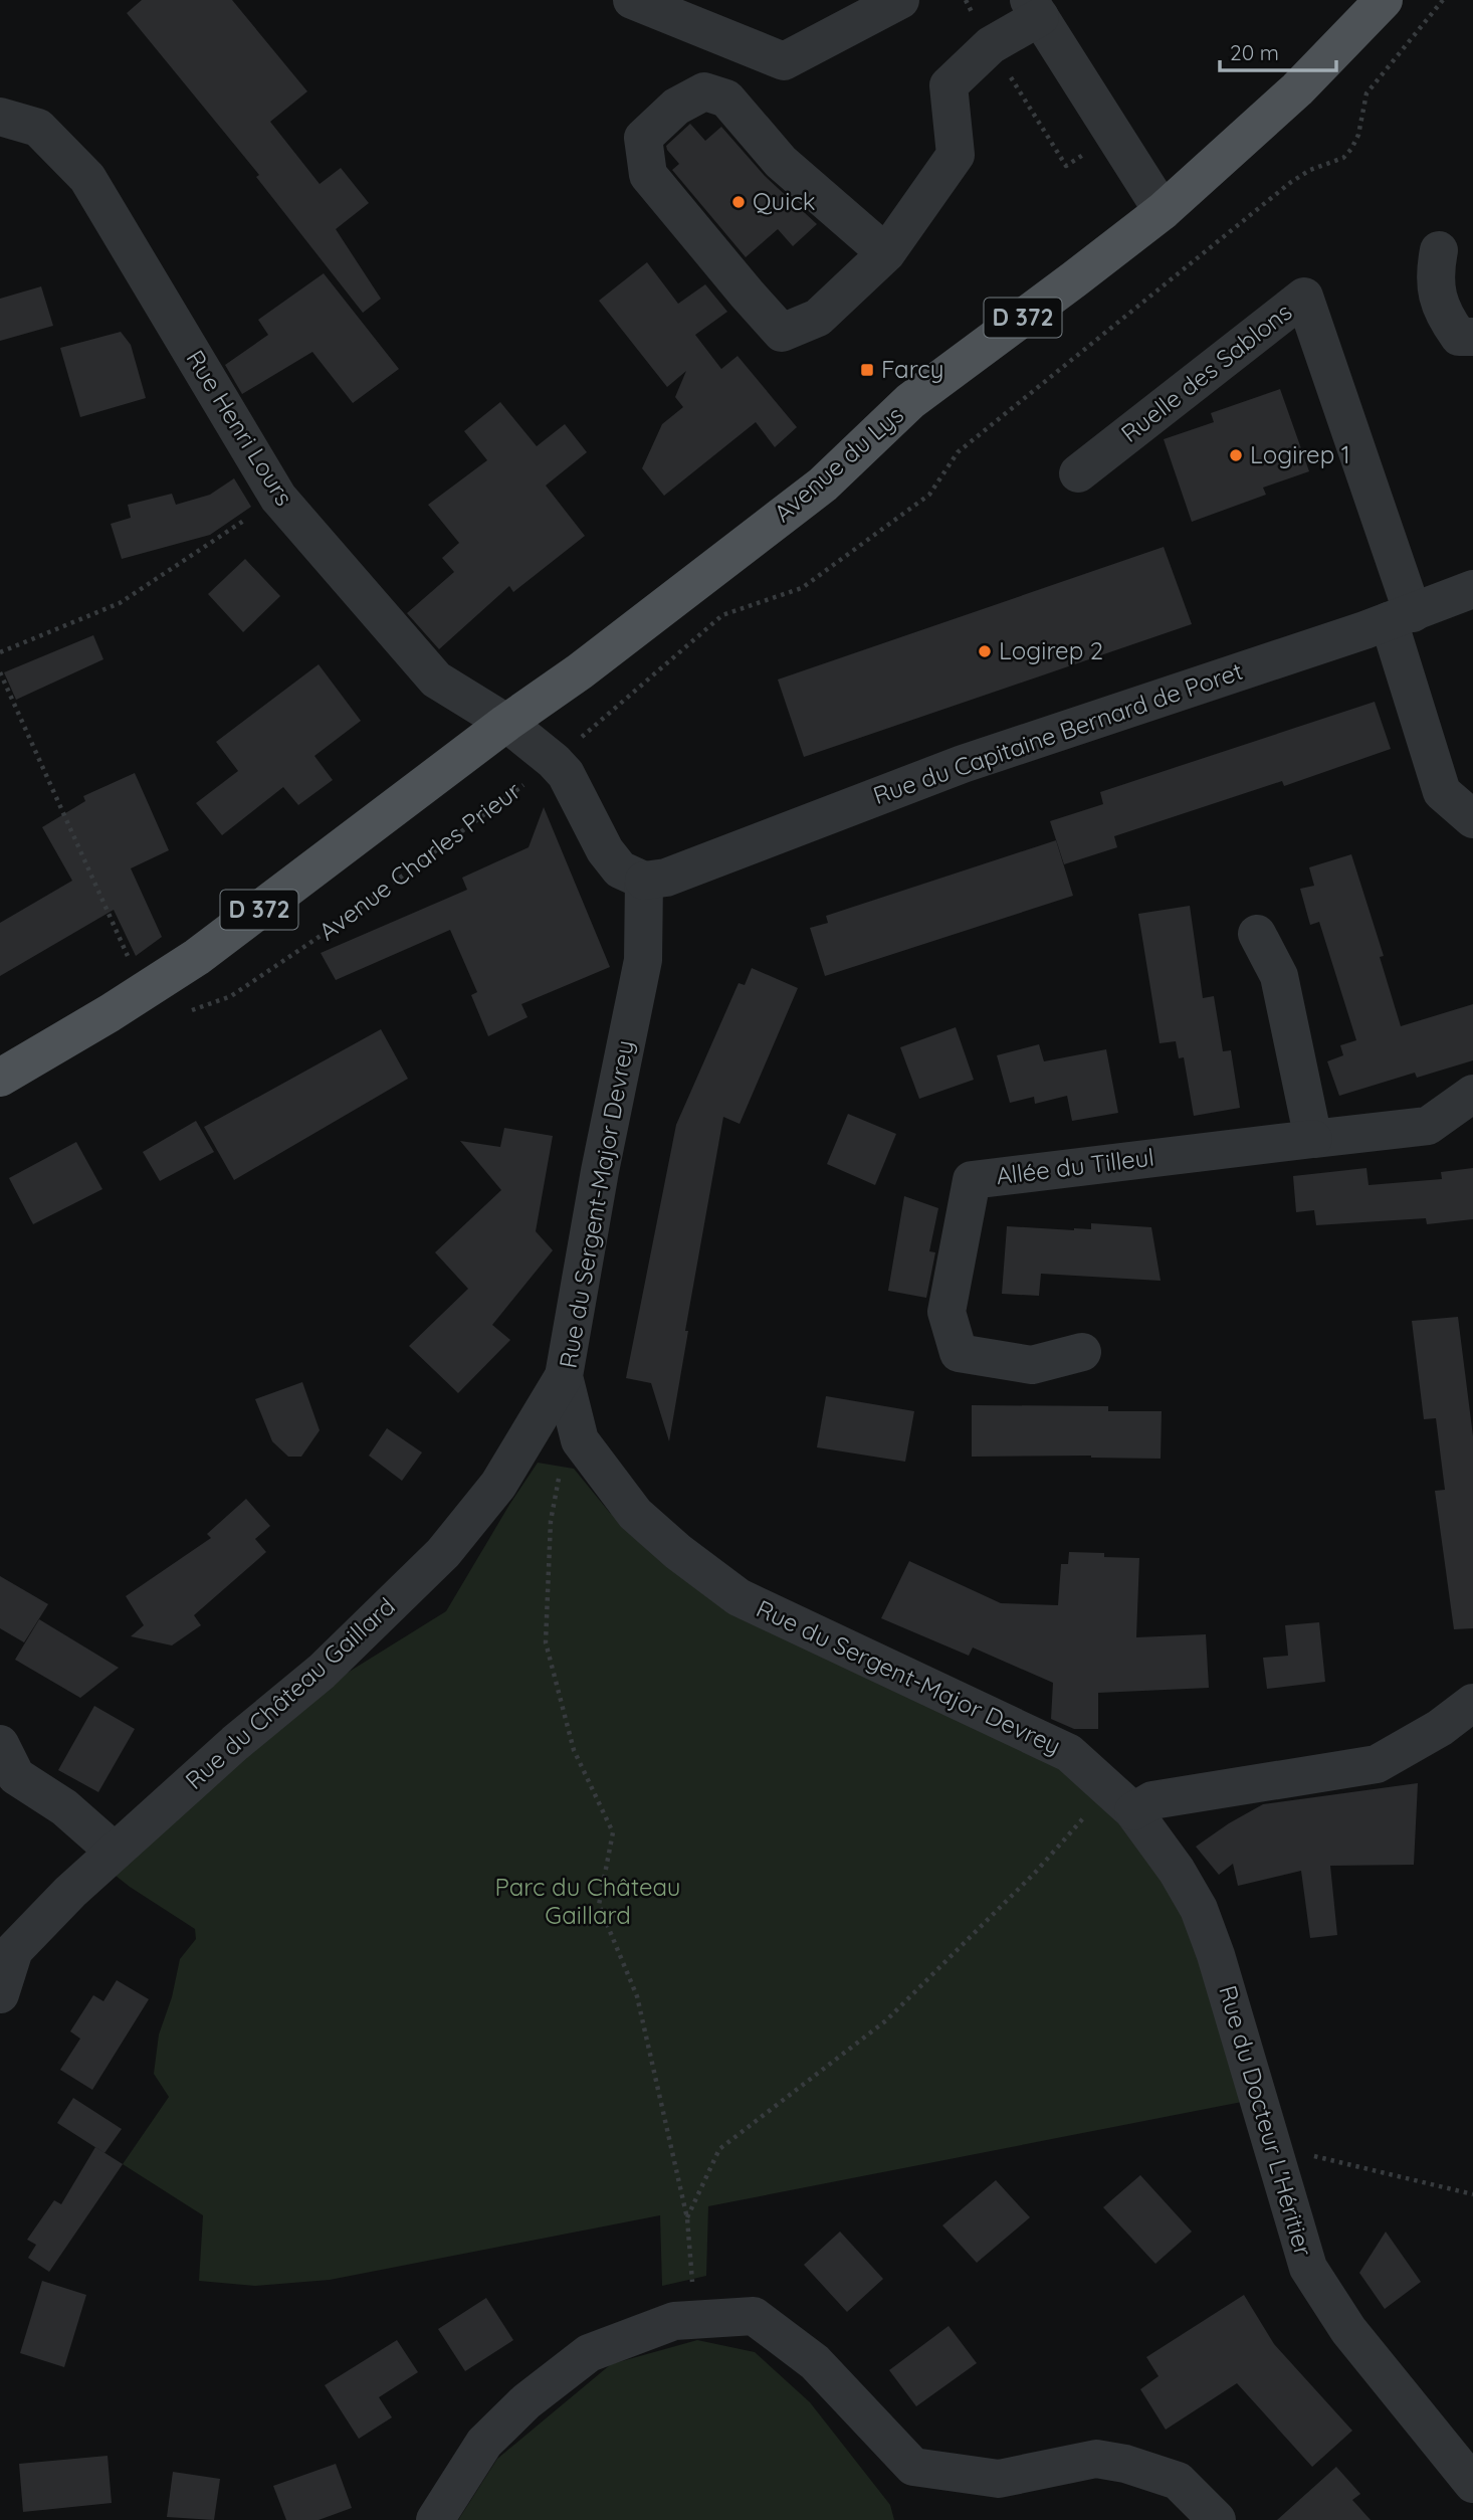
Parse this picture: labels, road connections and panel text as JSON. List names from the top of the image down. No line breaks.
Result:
{"streets":{"main road":["D 372","Avenue du Lys"],"street":["Ruelle des Sablons","Rue Henri Lours","Rue du Capitaine Bernard de Poret","Allée du Tilleul","Rue du Sergent-Major Devrey","Rue du Château Gaillard","Rue du Docteur L'Héritier"],"path":["Avenue Charles Prieur"]},"crossings":[["D 372","Rue Henri Lours"],["D 372","Avenue du Lys"],["Ruelle des Sablons","Rue du Capitaine Bernard de Poret"],["Rue Henri Lours","Avenue du Lys"],["Rue Henri Lours","Rue du Capitaine Bernard de Poret"],["Rue Henri Lours","Avenue Charles Prieur"],["Rue Henri Lours","Rue du Sergent-Major Devrey"],["Rue du Capitaine Bernard de Poret","Rue du Sergent-Major Devrey"],["Rue du Sergent-Major Devrey","Rue du Château Gaillard"],["Rue du Sergent-Major Devrey","Rue du Docteur L'Héritier"]],"parks":["Parc du Château Gaillard"],"places":{"other":["Quick","Logirep 1","Logirep 2"],"transit":["Farcy"]},"scale_bar":"20 m"}
